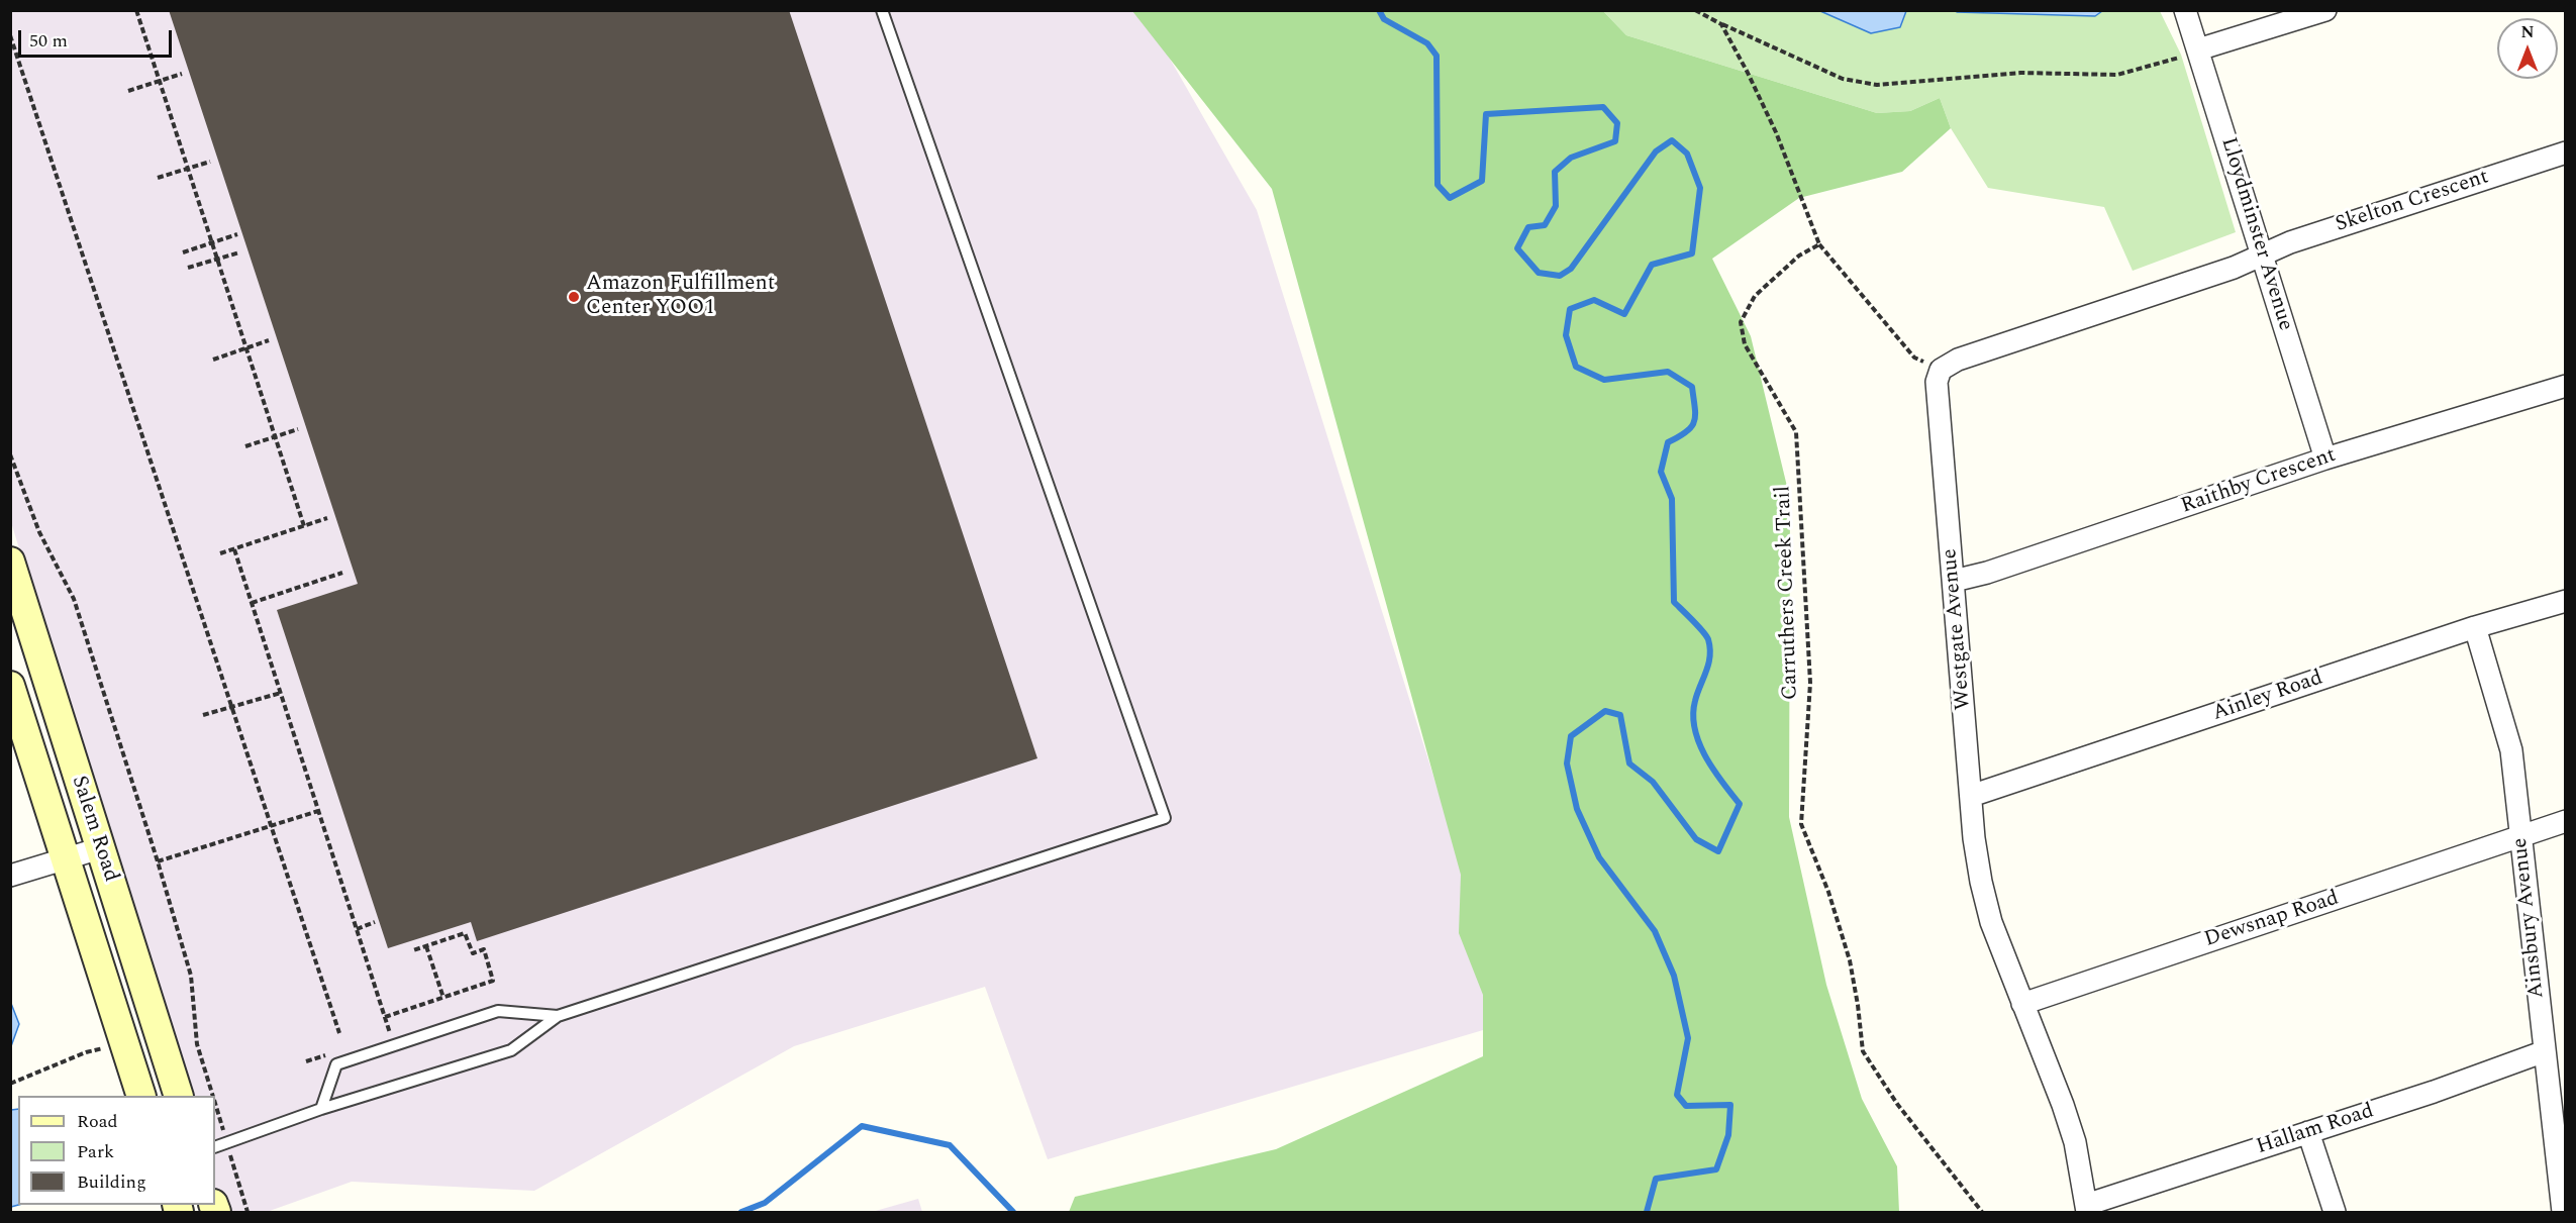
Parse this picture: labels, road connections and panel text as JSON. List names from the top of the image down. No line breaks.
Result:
{"streets":{"main road":["Salem Road"],"street":["Skelton Crescent","Lloydminster Avenue","Raithby Crescent","Westgate Avenue","Ainley Road","Ainsbury Avenue","Dewsnap Road","Hallam Road"],"path":["Carruthers Creek Trail"]},"crossings":[["Skelton Crescent","Lloydminster Avenue"],["Lloydminster Avenue","Raithby Crescent"],["Raithby Crescent","Westgate Avenue"],["Westgate Avenue","Ainley Road"],["Westgate Avenue","Dewsnap Road"],["Westgate Avenue","Hallam Road"],["Ainley Road","Ainsbury Avenue"],["Ainsbury Avenue","Dewsnap Road"],["Ainsbury Avenue","Hallam Road"]],"places":["Amazon Fulfillment Center YOO1"],"legend":["Road","Park","Building"],"scale_bar":"50 m","north":"top"}
